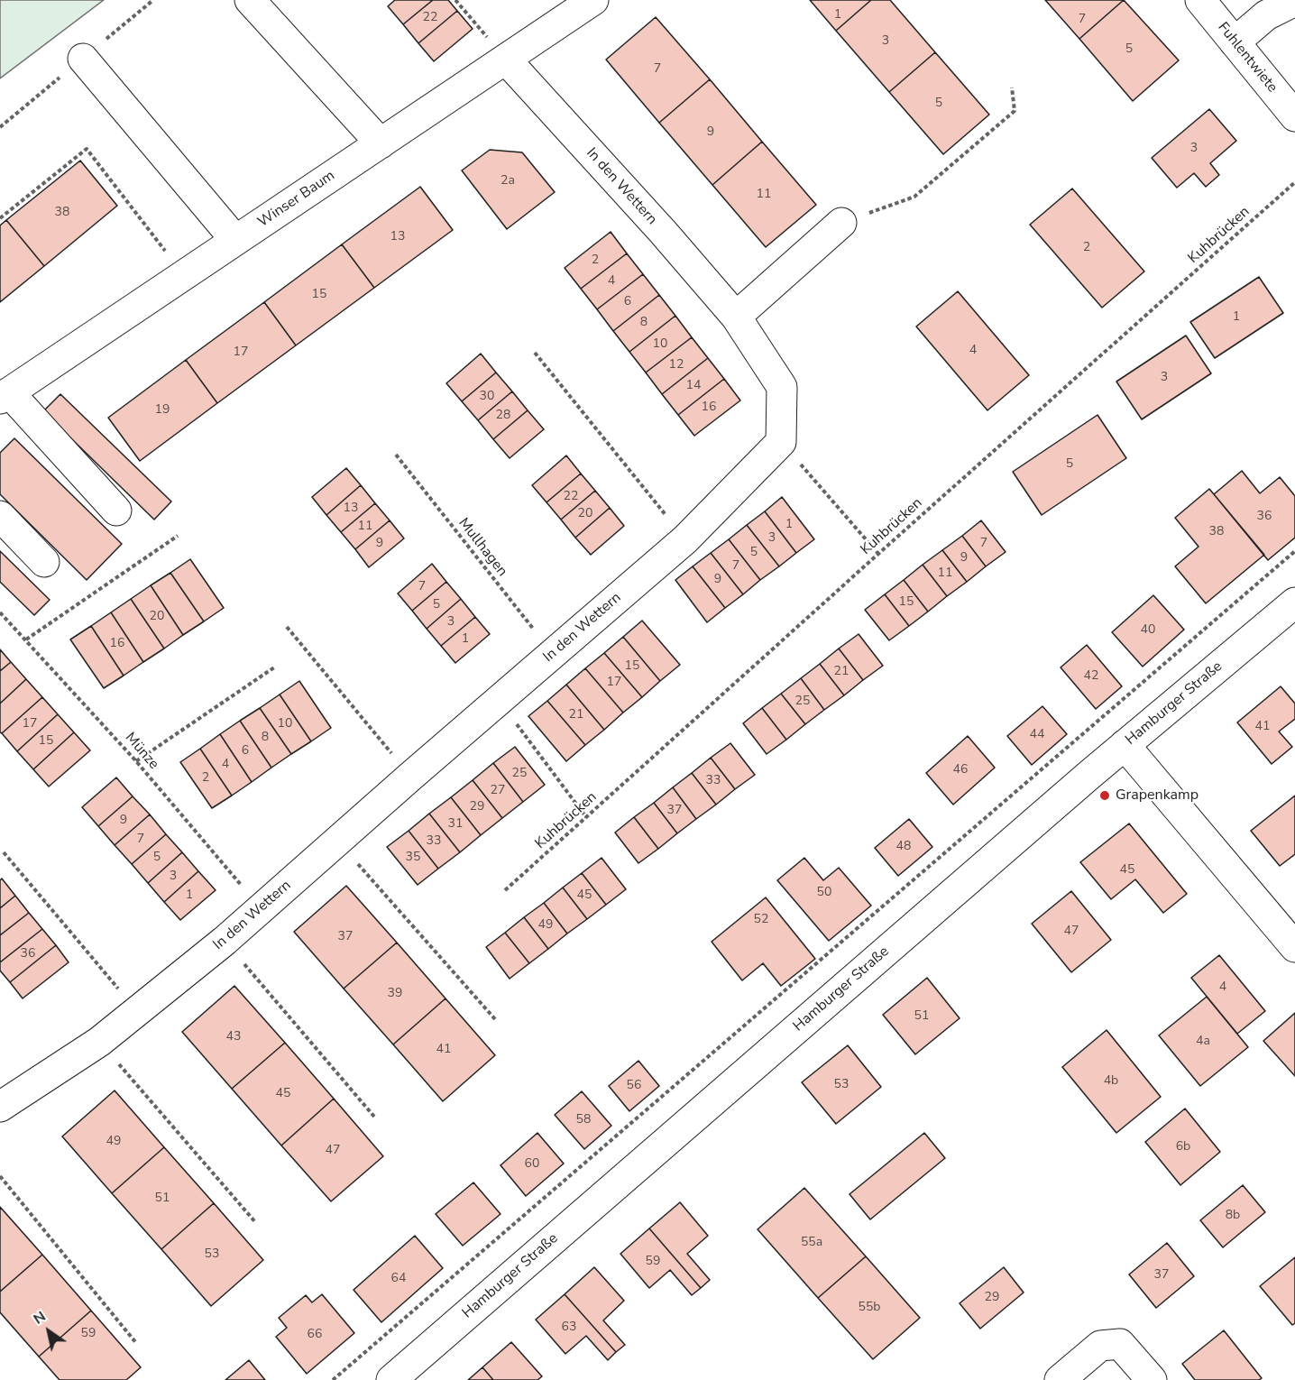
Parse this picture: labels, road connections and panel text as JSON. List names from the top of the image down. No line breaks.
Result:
{"streets":{"street":["Fuhlentwiete","In den Wettern","Winser Baum","Hamburger Straße"],"path":["Kuhbrücken","Mullhagen","Münze"]},"crossings":[["In den Wettern","Winser Baum"],["In den Wettern","Mullhagen"],["In den Wettern","Münze"]],"places":["Grapenkamp"],"house_numbers":["1","22","7","3","5","7","5","9","3","2a","11","38","13","2","2","4","15","6","1","8","10","4","17","12","3","14","30","16","19","28","5","22","13","20","36","1","11","38","3","9","7","5","9","7","11","9","7","15","5","20","3","40","1","16","15","21","42","17","25","21","17","10","41","44","8","15","6","4","46","25","2","33","27","29","37","9","31","7","33","48","5","35","45","3","50","1","45","52","49","47","37","36","4","39","51","43","4a","41","4b","53","56","45","58","49","6b","47","60","51","8b","55a","53","59","37","64","29","55b","63","59","66"],"north":"top left"}
